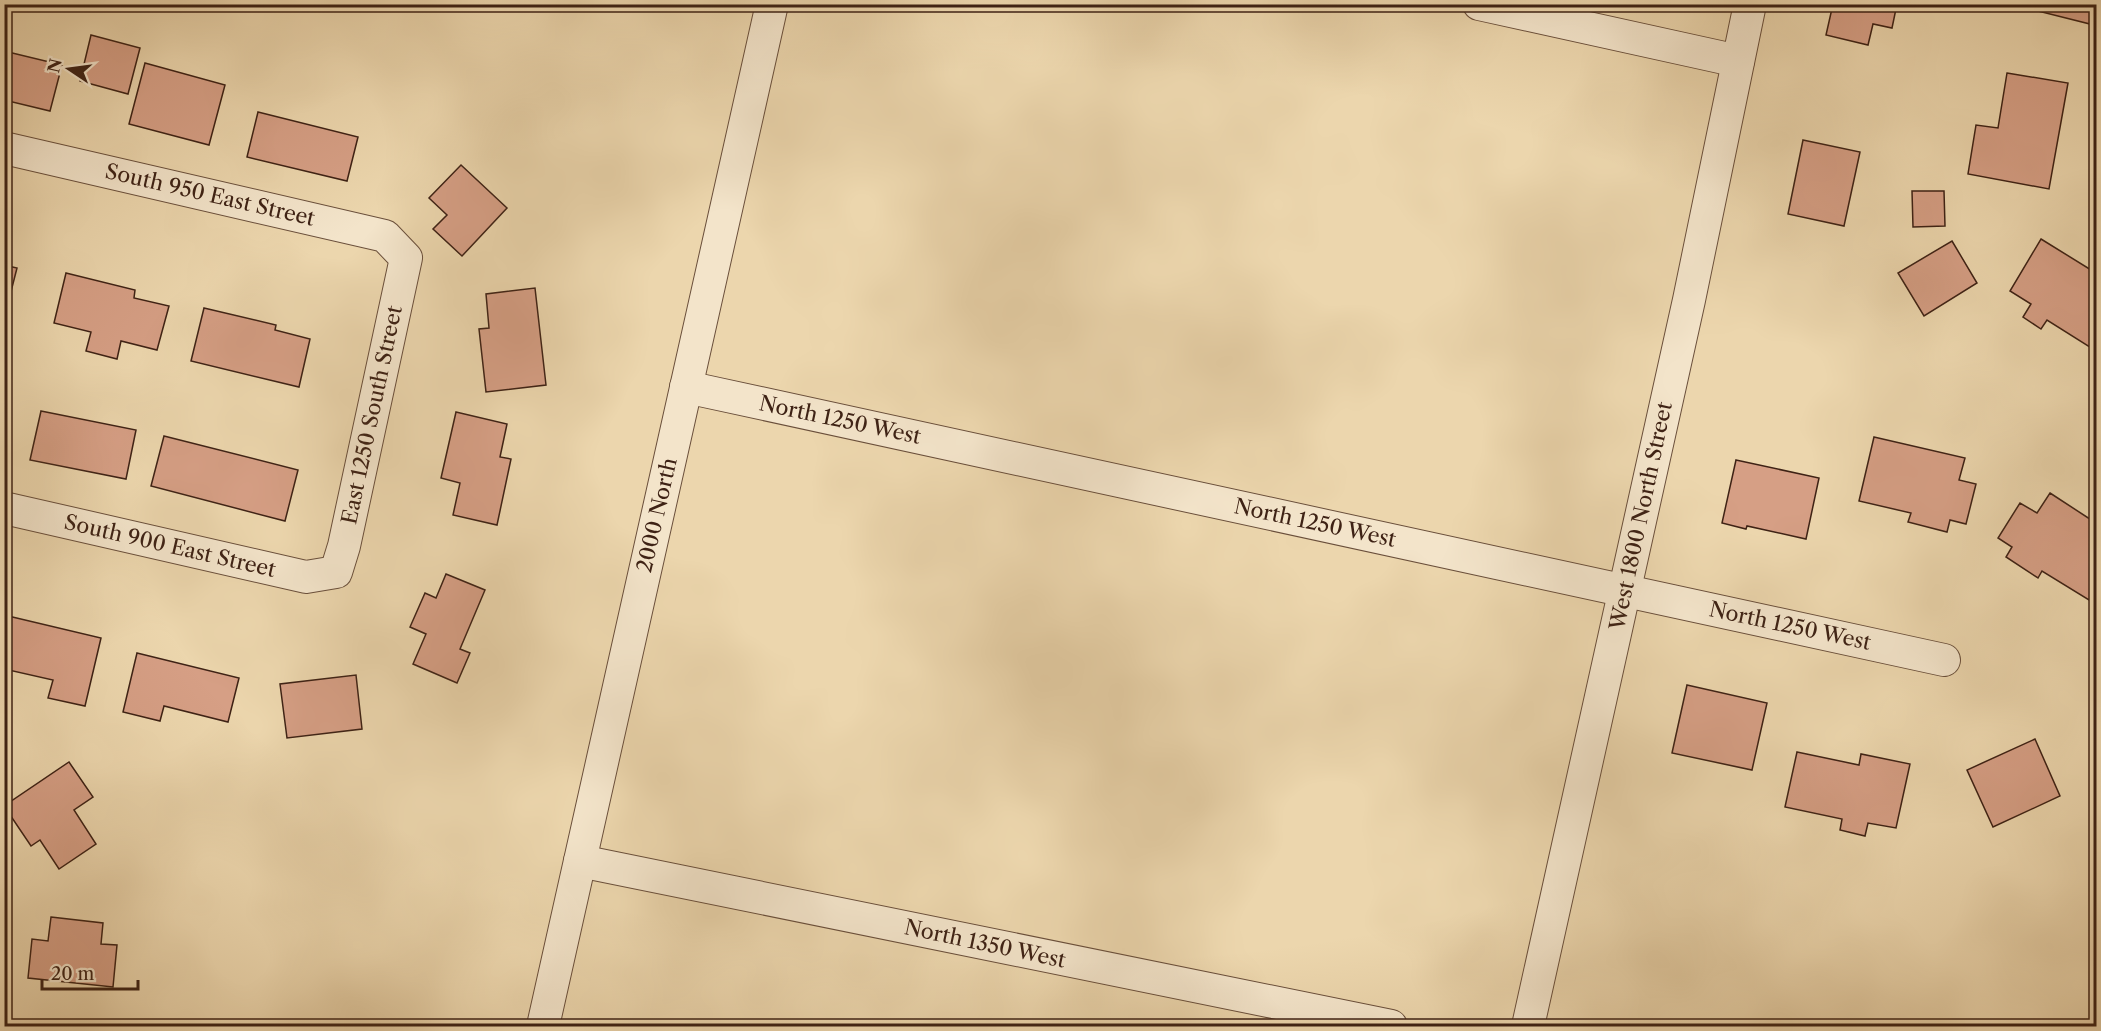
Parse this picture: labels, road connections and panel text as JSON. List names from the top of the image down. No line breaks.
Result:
{"streets":{"street":["South 950 East Street","East 1250 South Street","North 1250 West","2000 North","West 1800 North Street","South 900 East Street","North 1350 West"]},"crossings":[["South 950 East Street","East 1250 South Street"],["East 1250 South Street","South 900 East Street"],["North 1250 West","2000 North"],["North 1250 West","West 1800 North Street"],["2000 North","North 1350 West"]],"scale_bar":"20 m","north":"left"}
